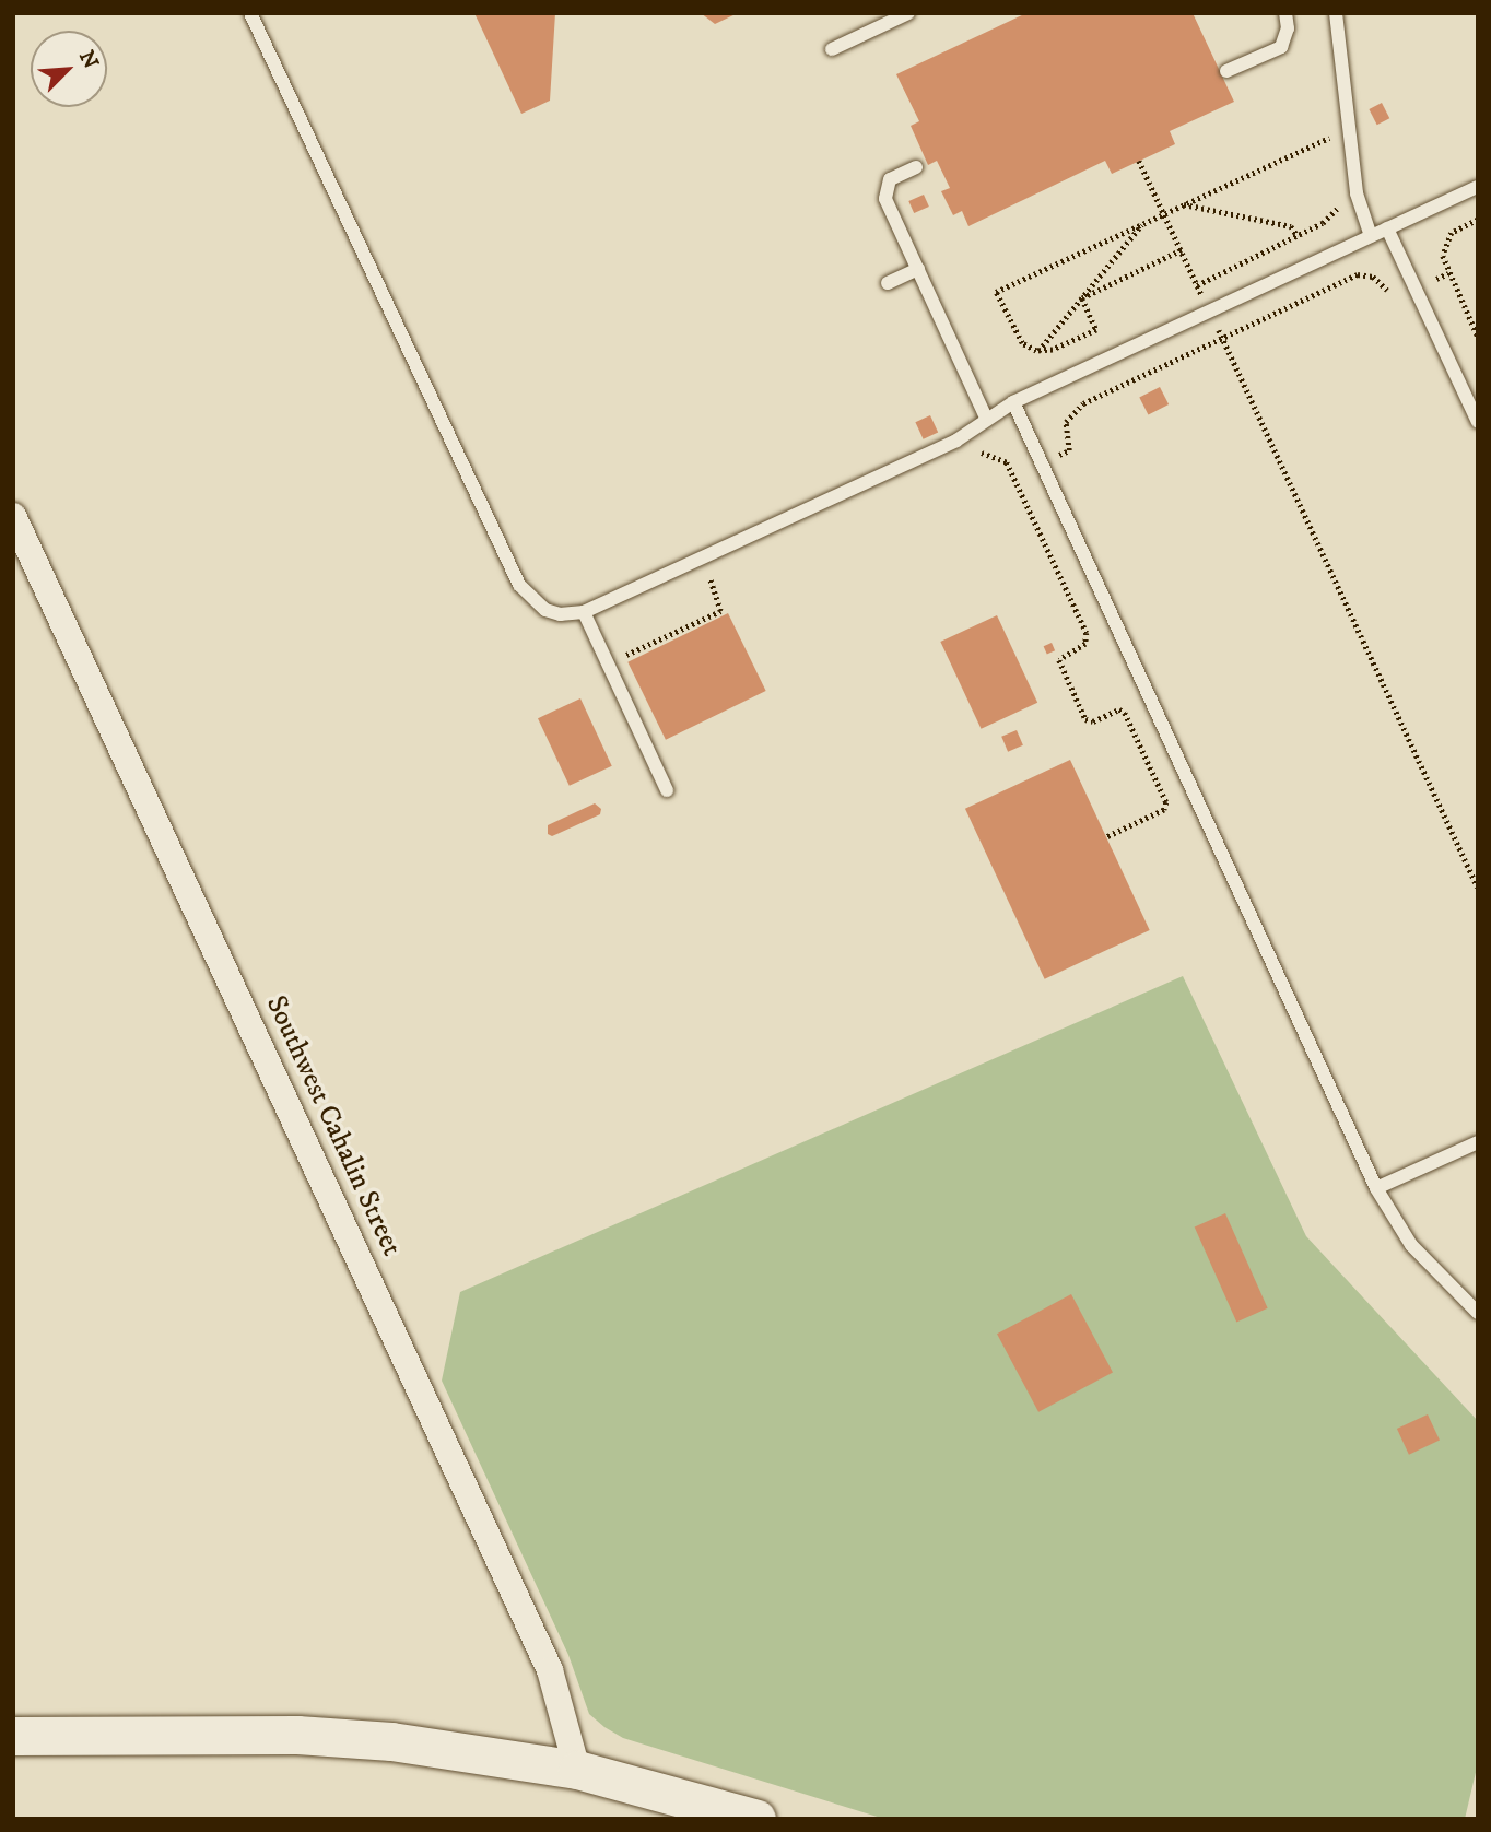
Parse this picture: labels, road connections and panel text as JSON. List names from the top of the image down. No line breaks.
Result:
{"streets":{"street":["Southwest Cahalin Street"]},"north":"top right"}
